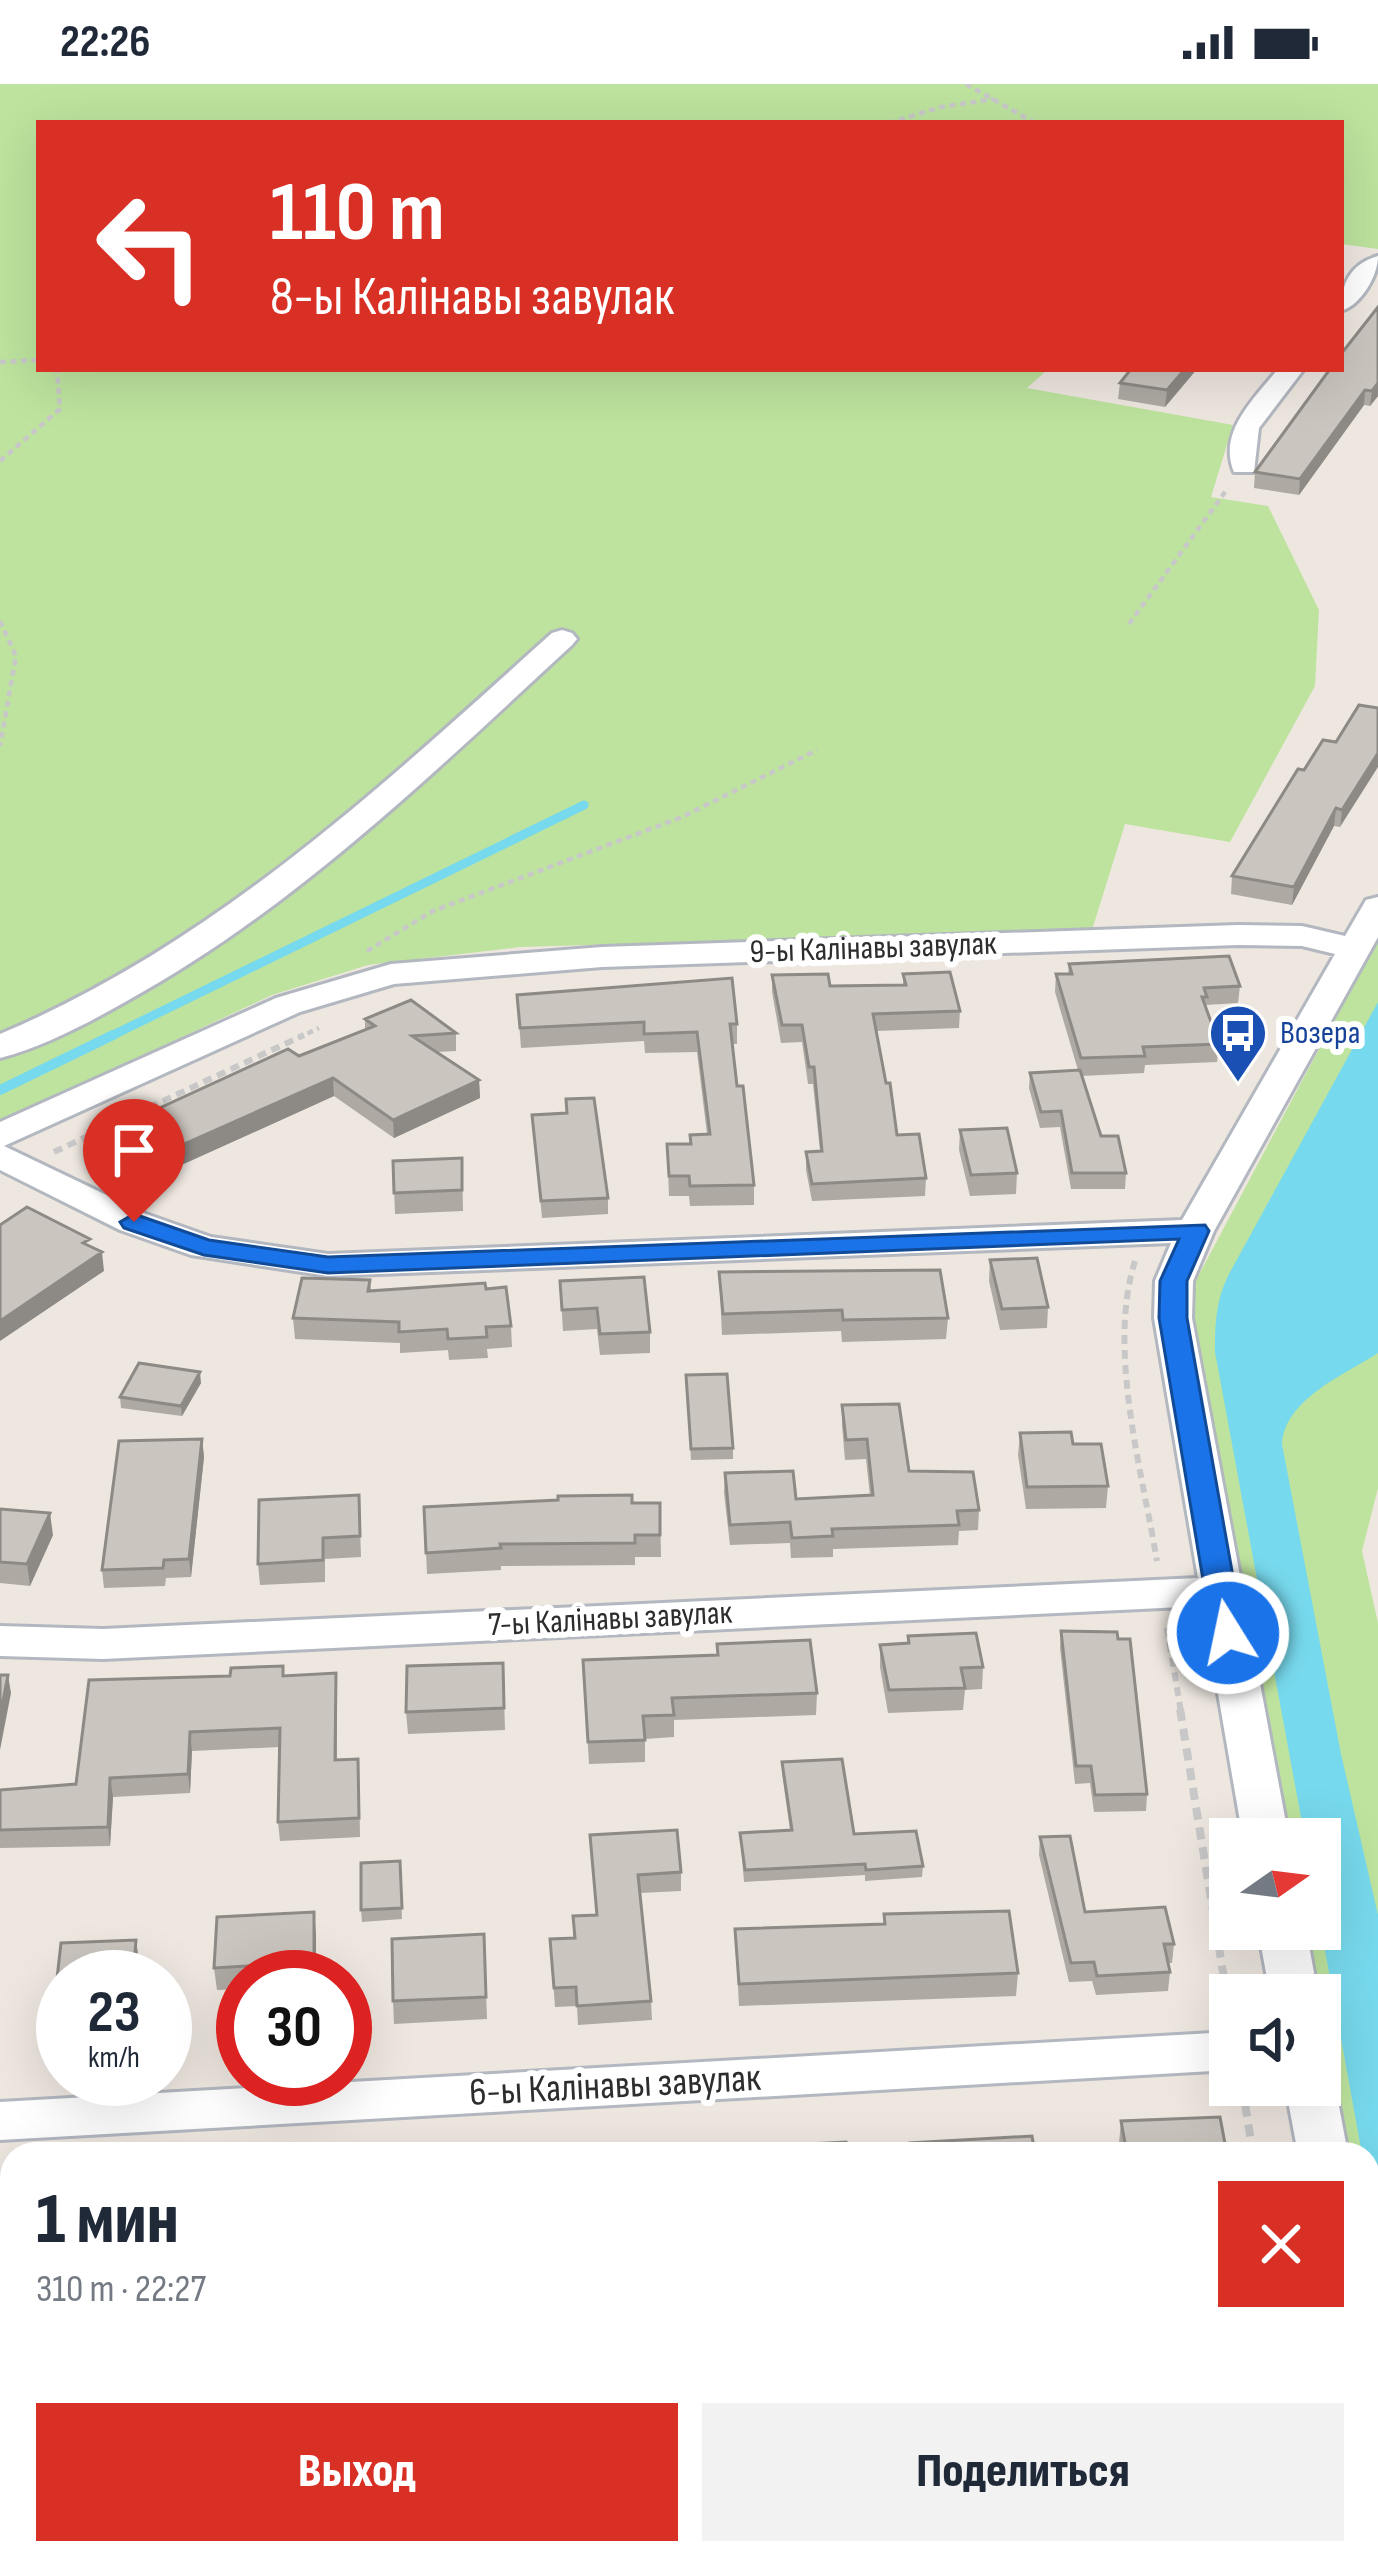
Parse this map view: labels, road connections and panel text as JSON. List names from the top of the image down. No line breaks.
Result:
{"streets":{"street":["9-ы Калінавы завулак","7-ы Калінавы завулак","6-ы Калінавы завулак"]},"places":{"bus stop":["Возера"]},"north":"right","page":{"status":"22:26","turn":["110 m","8-ы Калінавы завулак"],"speed":"23 km/h","limit":"30","heading":["1 мин","310 m · 22:27"],"buttons":["Выход","Поделиться"]}}
